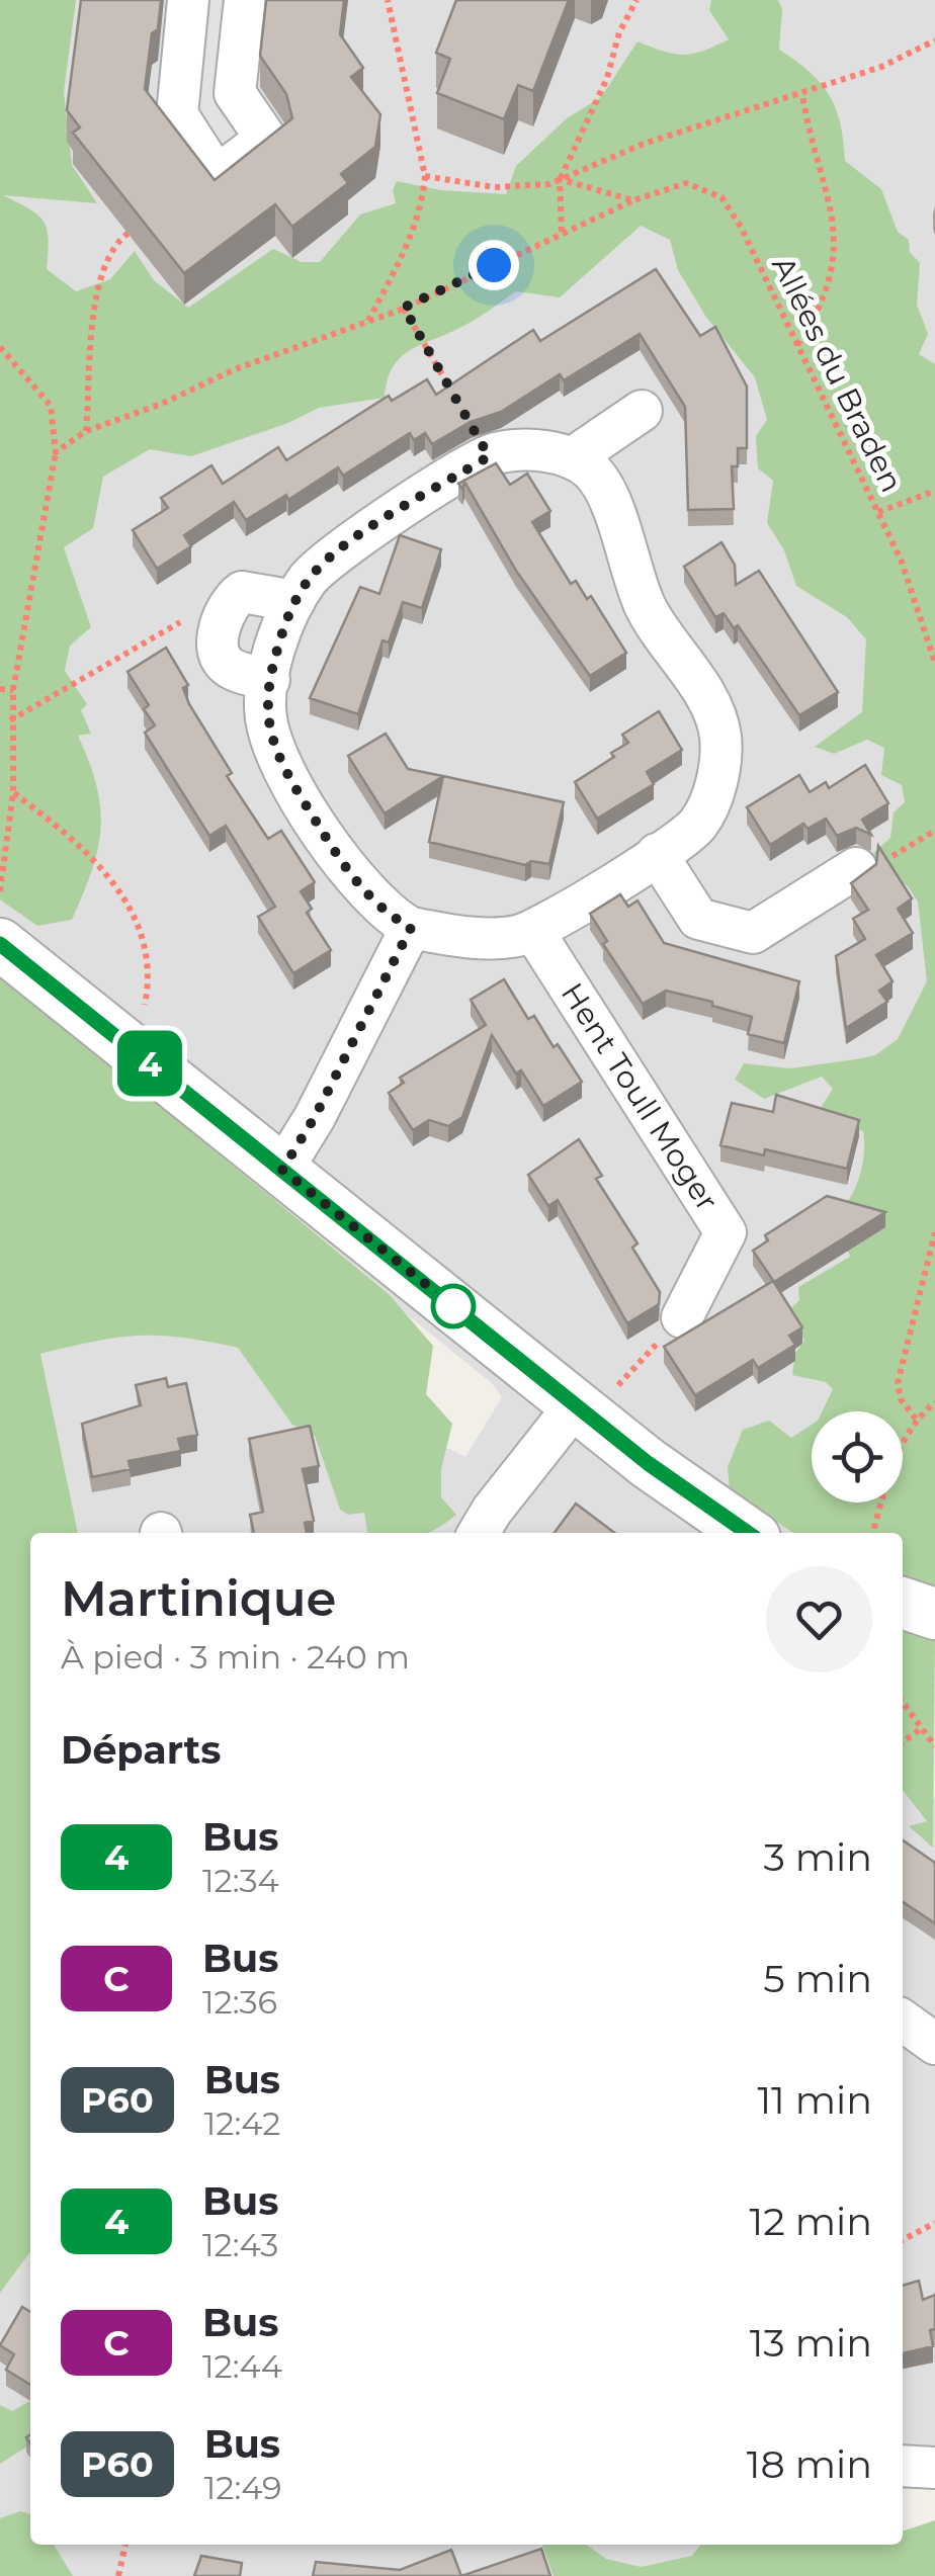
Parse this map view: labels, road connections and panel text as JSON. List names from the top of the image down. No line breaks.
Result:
{"streets":{"street":["Hent Toull Moger"],"path":["Allées du Braden"]},"lines":["bus line 4"],"page":{"on_map":"4","heading":[["Martinique","À pied · 3 min · 240 m"],"Départs"],"list":[{"mark":"4","name":"Bus","note":"12:34","value":"3 min"},{"mark":"C","name":"Bus","note":"12:36","value":"5 min"},{"mark":"P60","name":"Bus","note":"12:42","value":"11 min"},{"mark":"4","name":"Bus","note":"12:43","value":"12 min"},{"mark":"C","name":"Bus","note":"12:44","value":"13 min"},{"mark":"P60","name":"Bus","note":"12:49","value":"18 min"}]}}
